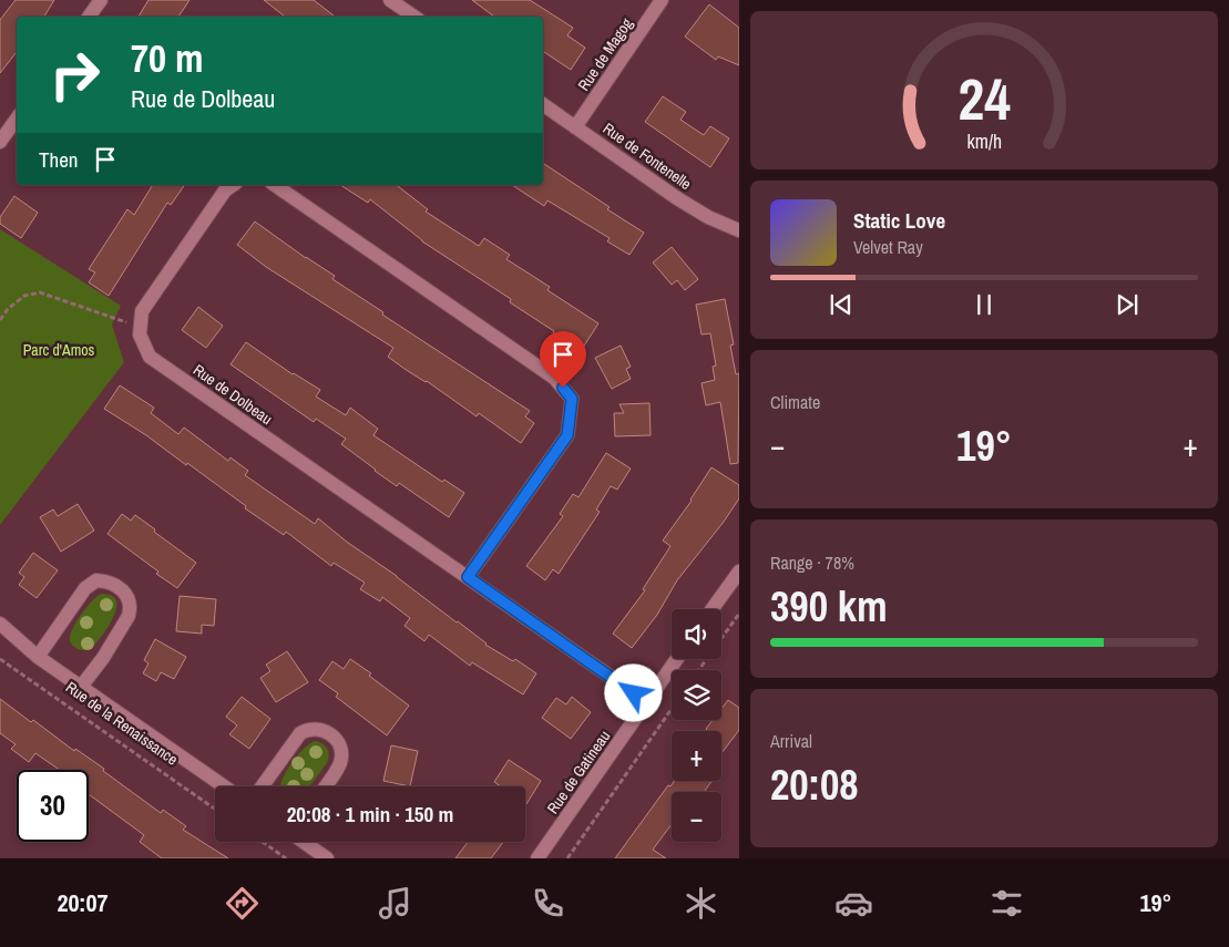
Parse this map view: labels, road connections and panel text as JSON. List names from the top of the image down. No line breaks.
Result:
{"streets":{"street":["Rue de Magog","Rue de Fontenelle","Rue de Dolbeau","Rue de la Renaissance","Rue de Gatineau"]},"crossings":[["Rue de Magog","Rue de Fontenelle"],["Rue de Dolbeau","Rue de Gatineau"]],"parks":["Parc d'Amos"],"page":{"turn":["70 m","Rue de Dolbeau"],"then":"Then","song":["Static Love","Velvet Ray"],"tile":["Climate",["Range · 78%","390 km"],["Arrival","20:08"]],"heat":["−","19°","+"],"map_buttons":["+","−"],"limit":"30","trip":"20:08 · 1 min · 150 m","tabs":["20:07","19°"],"gauge":["24","km/h"]}}
